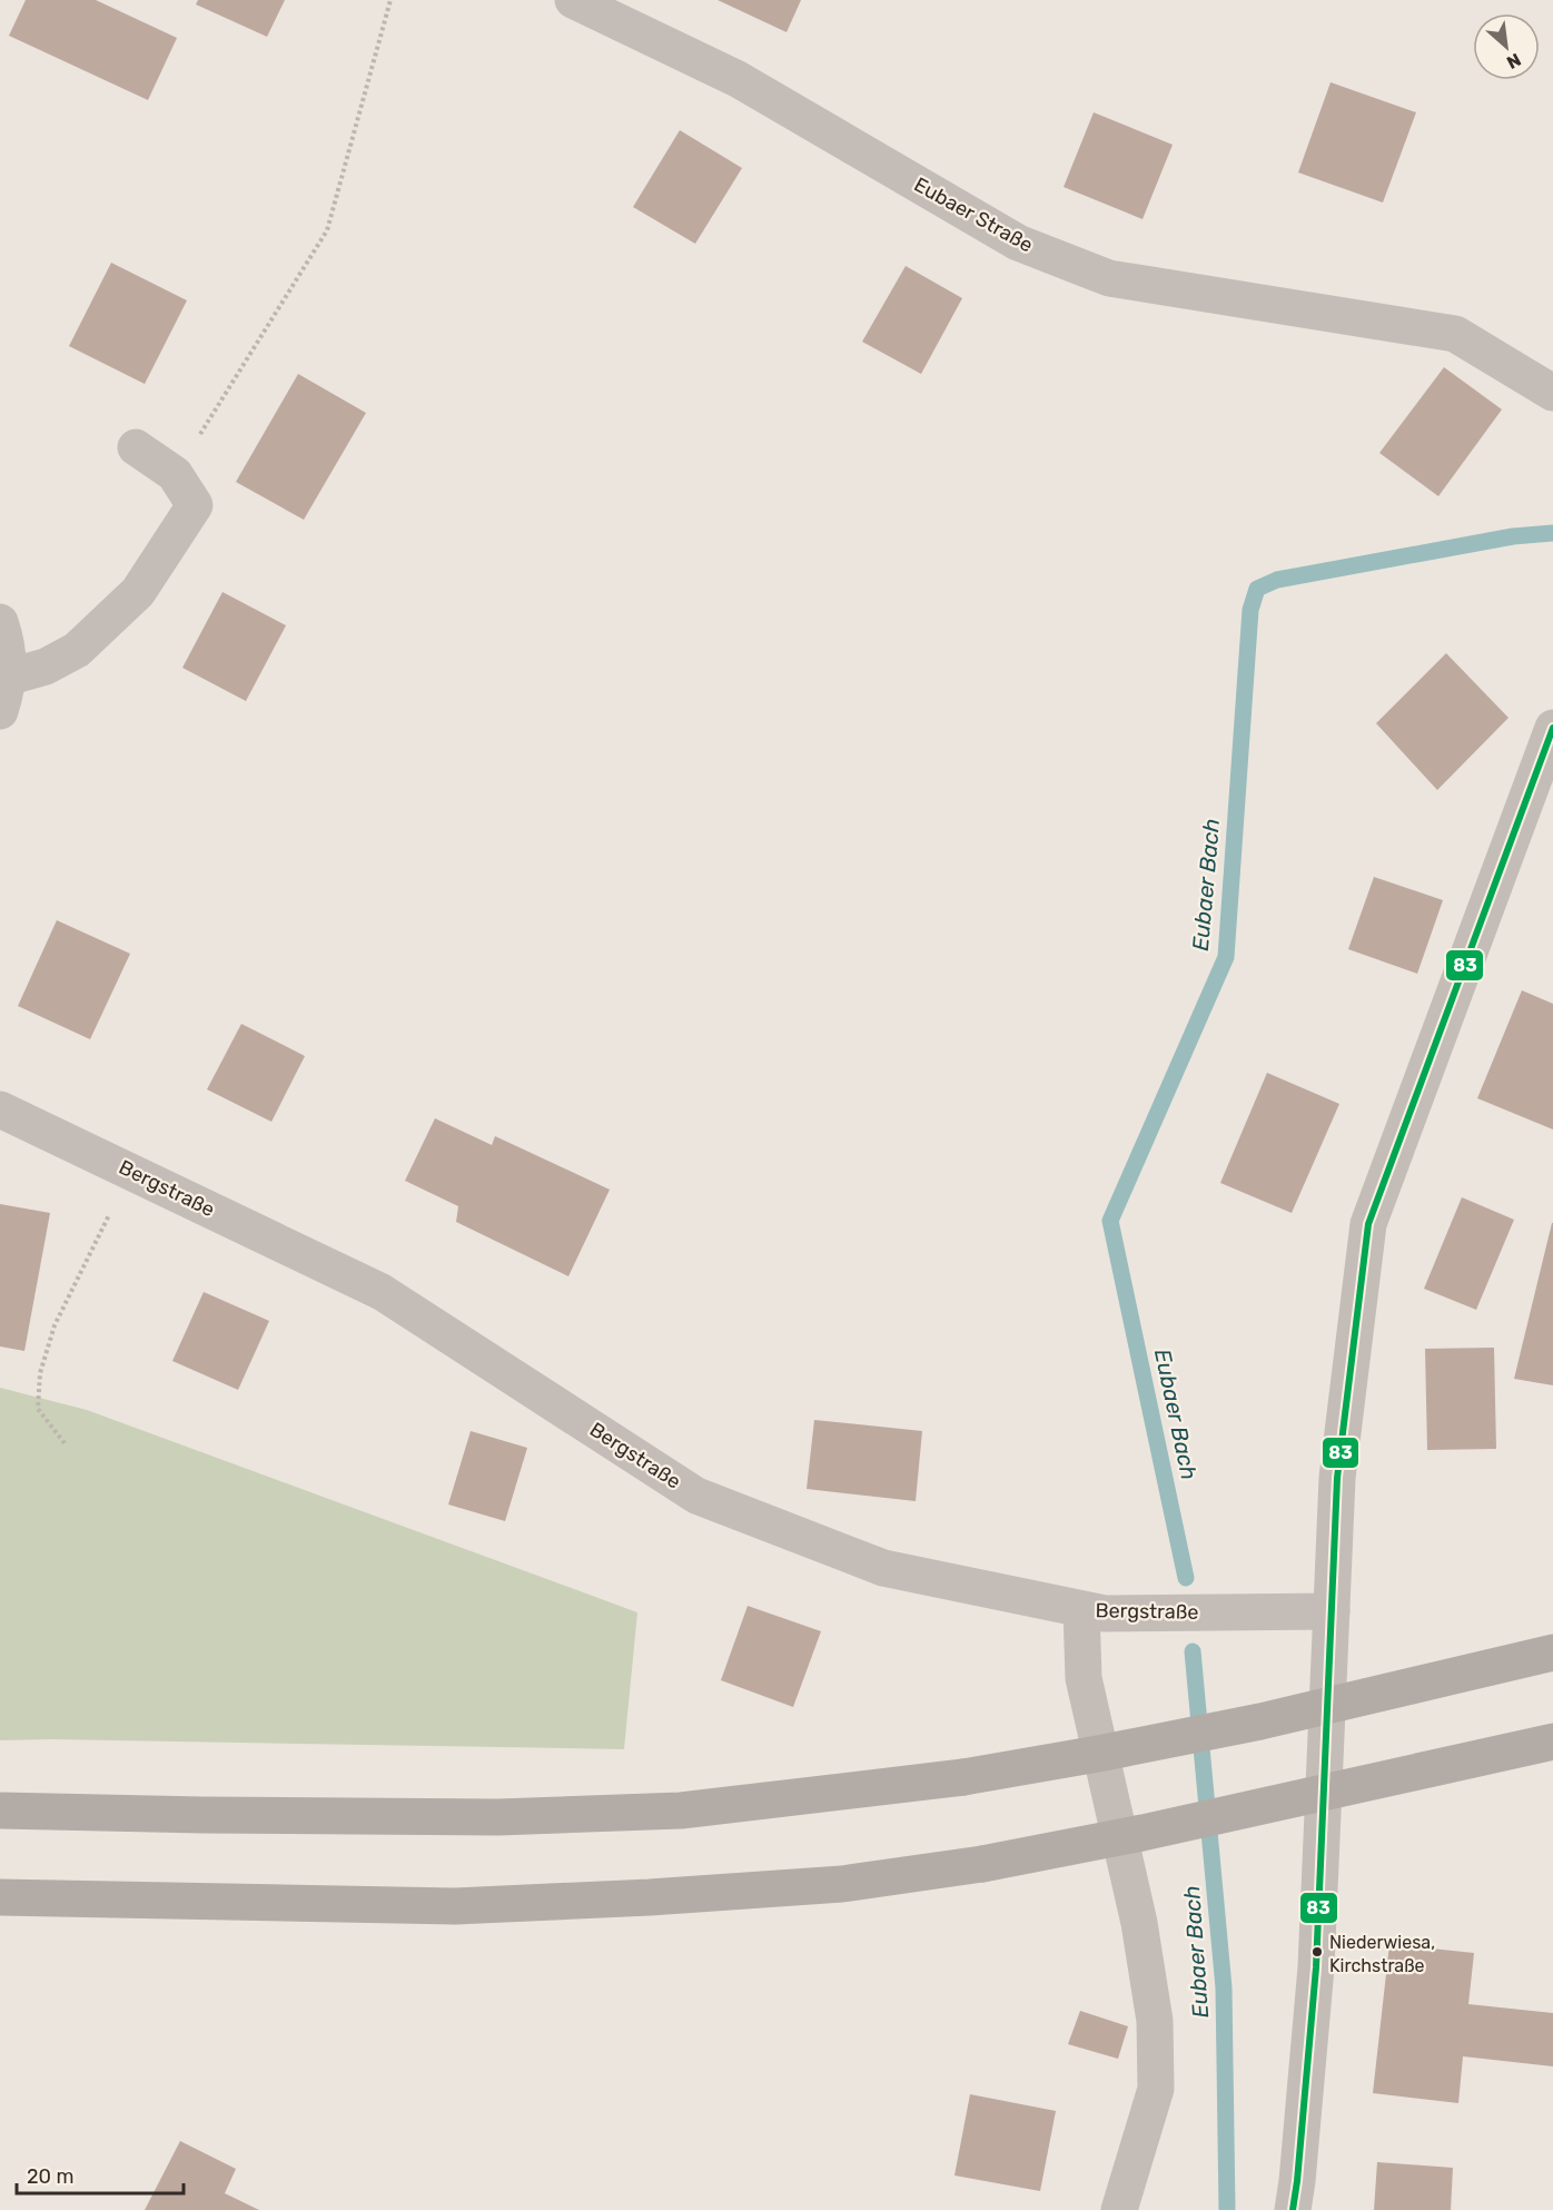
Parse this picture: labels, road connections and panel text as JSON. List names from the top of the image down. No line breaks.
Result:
{"streets":{"street":["Eubaer Straße","Bergstraße"]},"water":["Eubaer Bach"],"places":["Niederwiesa, Kirchstraße"],"lines":["transit line 83"],"scale_bar":"20 m","north":"bottom right"}
